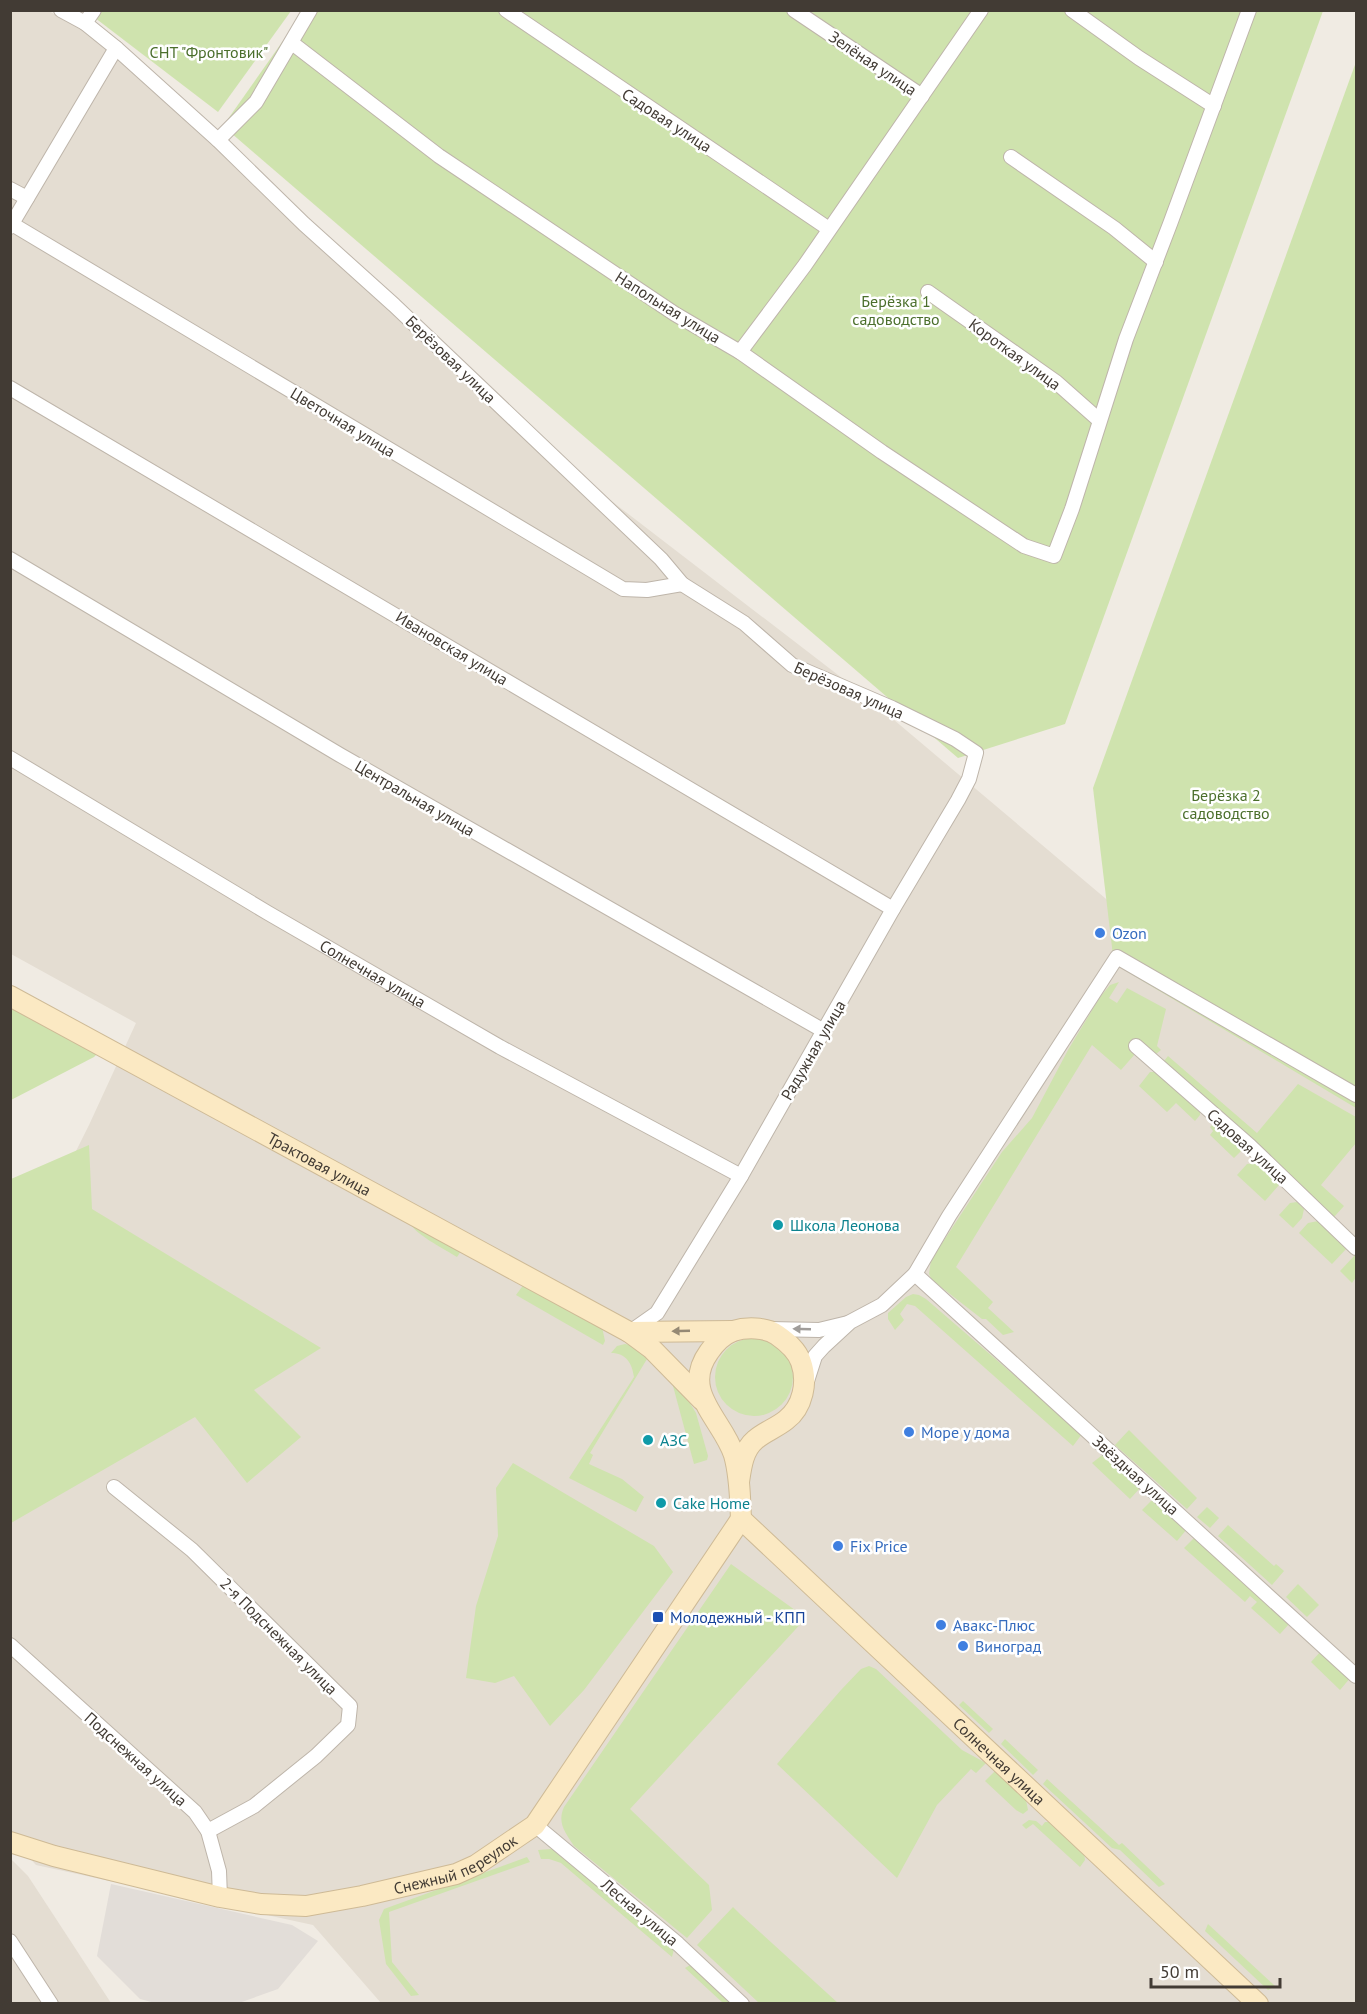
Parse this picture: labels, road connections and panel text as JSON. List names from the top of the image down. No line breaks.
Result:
{"streets":{"street":["Зелёная улица","Садовая улица","Напольная улица","Короткая улица","Берёзовая улица","Цветочная улица","Ивановская улица","Центральная улица","Солнечная улица","Радужная улица","Трактовая улица","Звёздная улица","2-я Подснежная улица","Подснежная улица","Снежный переулок","Лесная улица"]},"crossings":[["Напольная улица","Короткая улица"],["Берёзовая улица","Цветочная улица"],["Берёзовая улица","Радужная улица"],["Ивановская улица","Радужная улица"],["Центральная улица","Радужная улица"],["Солнечная улица","Радужная улица"],["Солнечная улица","Снежный переулок"],["Радужная улица","Трактовая улица"],["2-я Подснежная улица","Подснежная улица"],["Подснежная улица","Снежный переулок"],["Снежный переулок","Лесная улица"]],"parks":["СНТ \"Фронтовик\"","Берёзка 1 садоводство","Берёзка 2 садоводство"],"places":{"other":["Ozon","Школа Леонова","Море у дома","АЗС","Cake Home","Fix Price","Авакс-Плюс","Виноград"],"transit":["Молодежный - КПП"]},"scale_bar":"50 m"}
